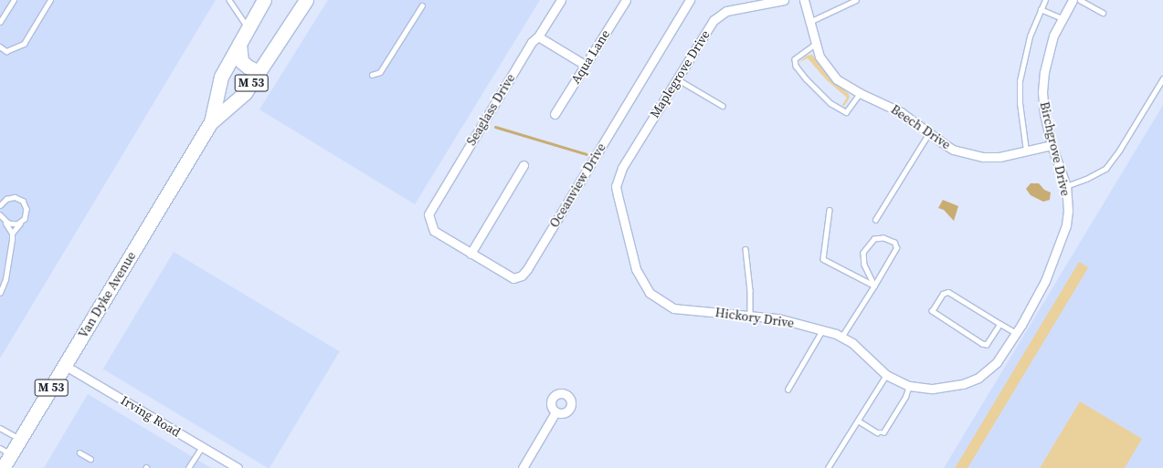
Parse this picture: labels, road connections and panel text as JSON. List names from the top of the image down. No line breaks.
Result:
{"streets":{"main road":["M 53","Van Dyke Avenue"],"street":["Aqua Lane","Maplegrove Drive","Seaglass Drive","Beech Drive","Birchgrove Drive","Oceanview Drive","Hickory Drive","Irving Road"]},"crossings":[["Maplegrove Drive","Hickory Drive"],["Seaglass Drive","Oceanview Drive"],["Beech Drive","Birchgrove Drive"],["Birchgrove Drive","Hickory Drive"],["Van Dyke Avenue","Irving Road"]]}
